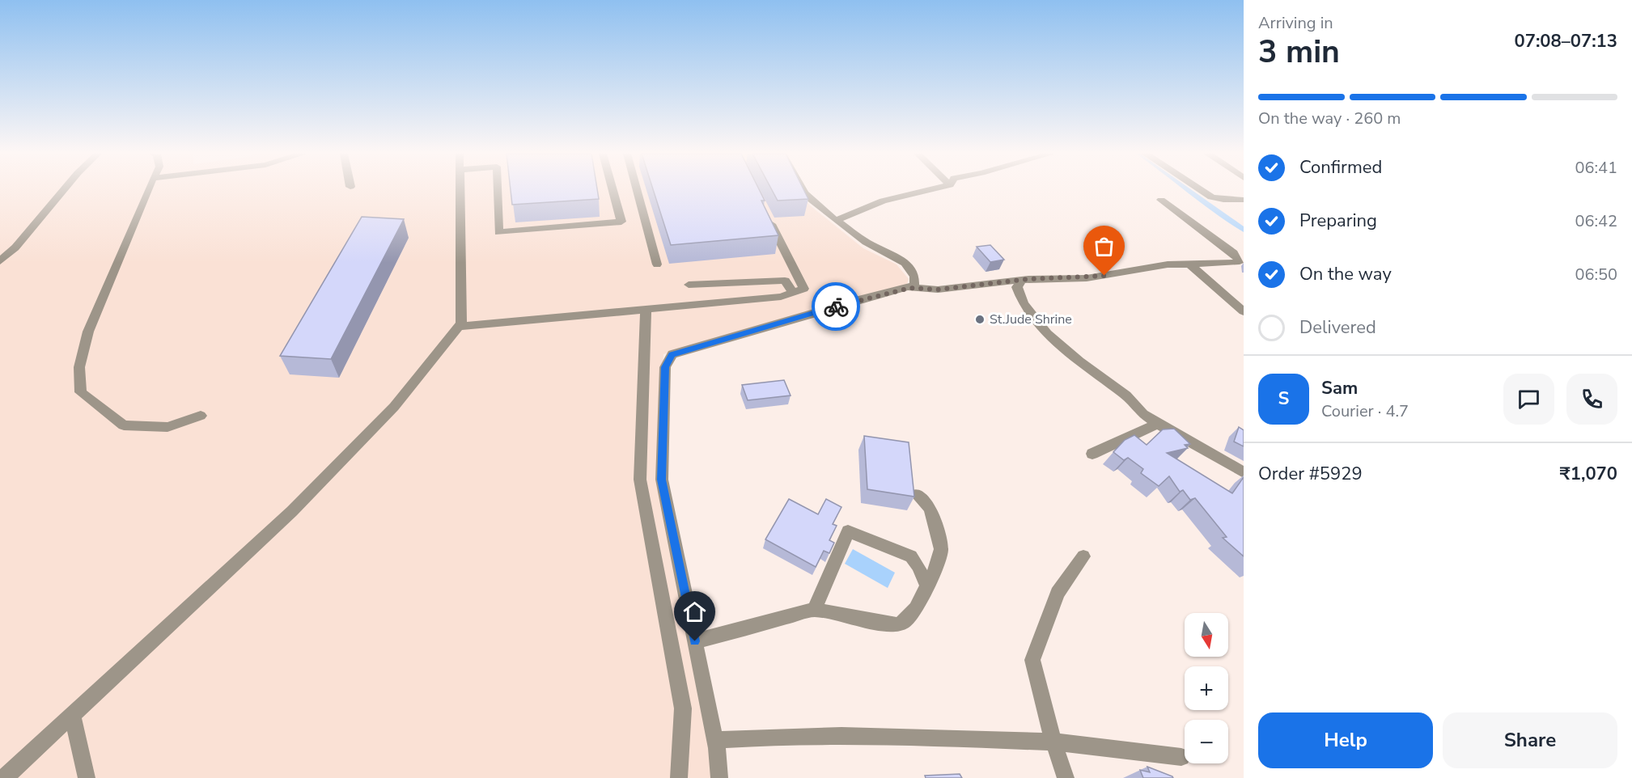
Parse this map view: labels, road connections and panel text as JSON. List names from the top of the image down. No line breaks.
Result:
{"places":["St.Jude Shrine"],"north":"bottom","page":{"heading":["3 min","Arriving in","07:08–07:13"],"panel":["Sam","Courier · 4.7","Order #5929","₹1,070"],"bar":"On the way · 260 m","list":[["Confirmed","06:41"],["Preparing","06:42"],["On the way","06:50"],"Delivered"],"round":"S","map_buttons":["+","−"],"buttons":["Help","Share"]}}
